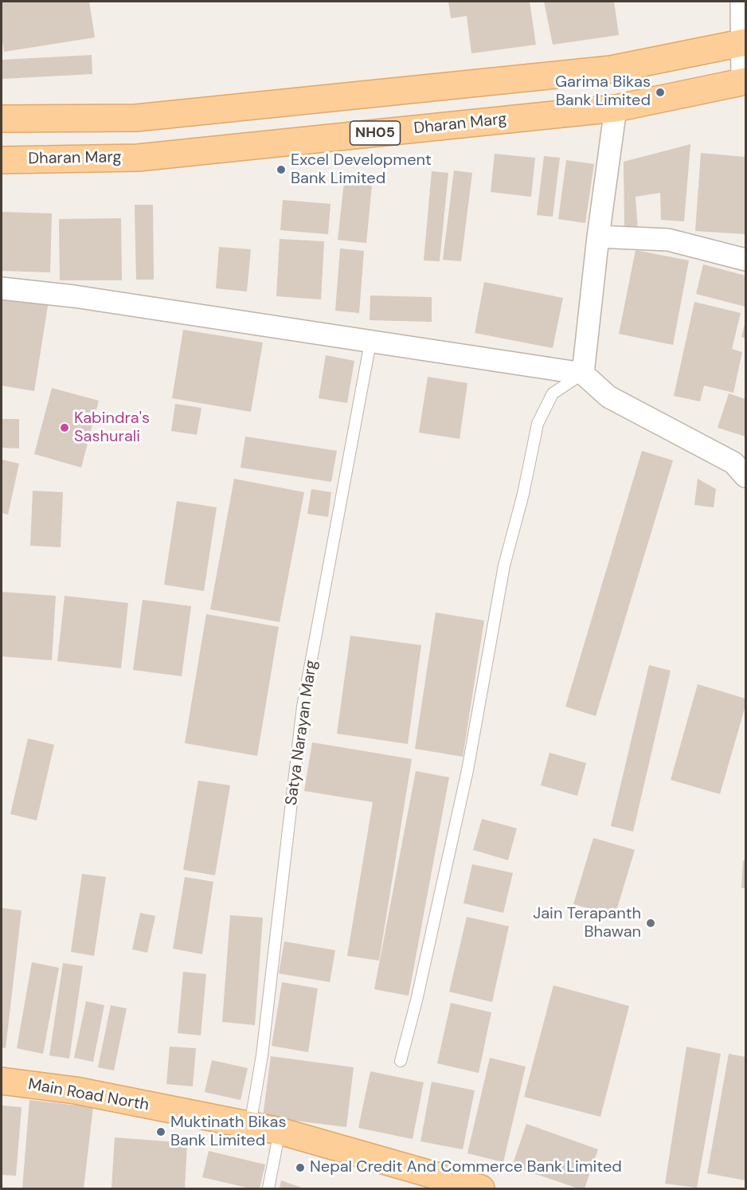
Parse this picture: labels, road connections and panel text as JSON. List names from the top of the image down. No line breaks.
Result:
{"streets":{"main road":["Dharan Marg","NH05","Main Road North"],"lane":["Satya Narayan Marg"]},"crossings":[["Satya Narayan Marg","Main Road North"]],"places":["Garima Bikas Bank Limited","Excel Development Bank Limited","Kabindra's Sashurali","Jain Terapanth Bhawan","Muktinath Bikas Bank Limited","Nepal Credit And Commerce Bank Limited"]}
